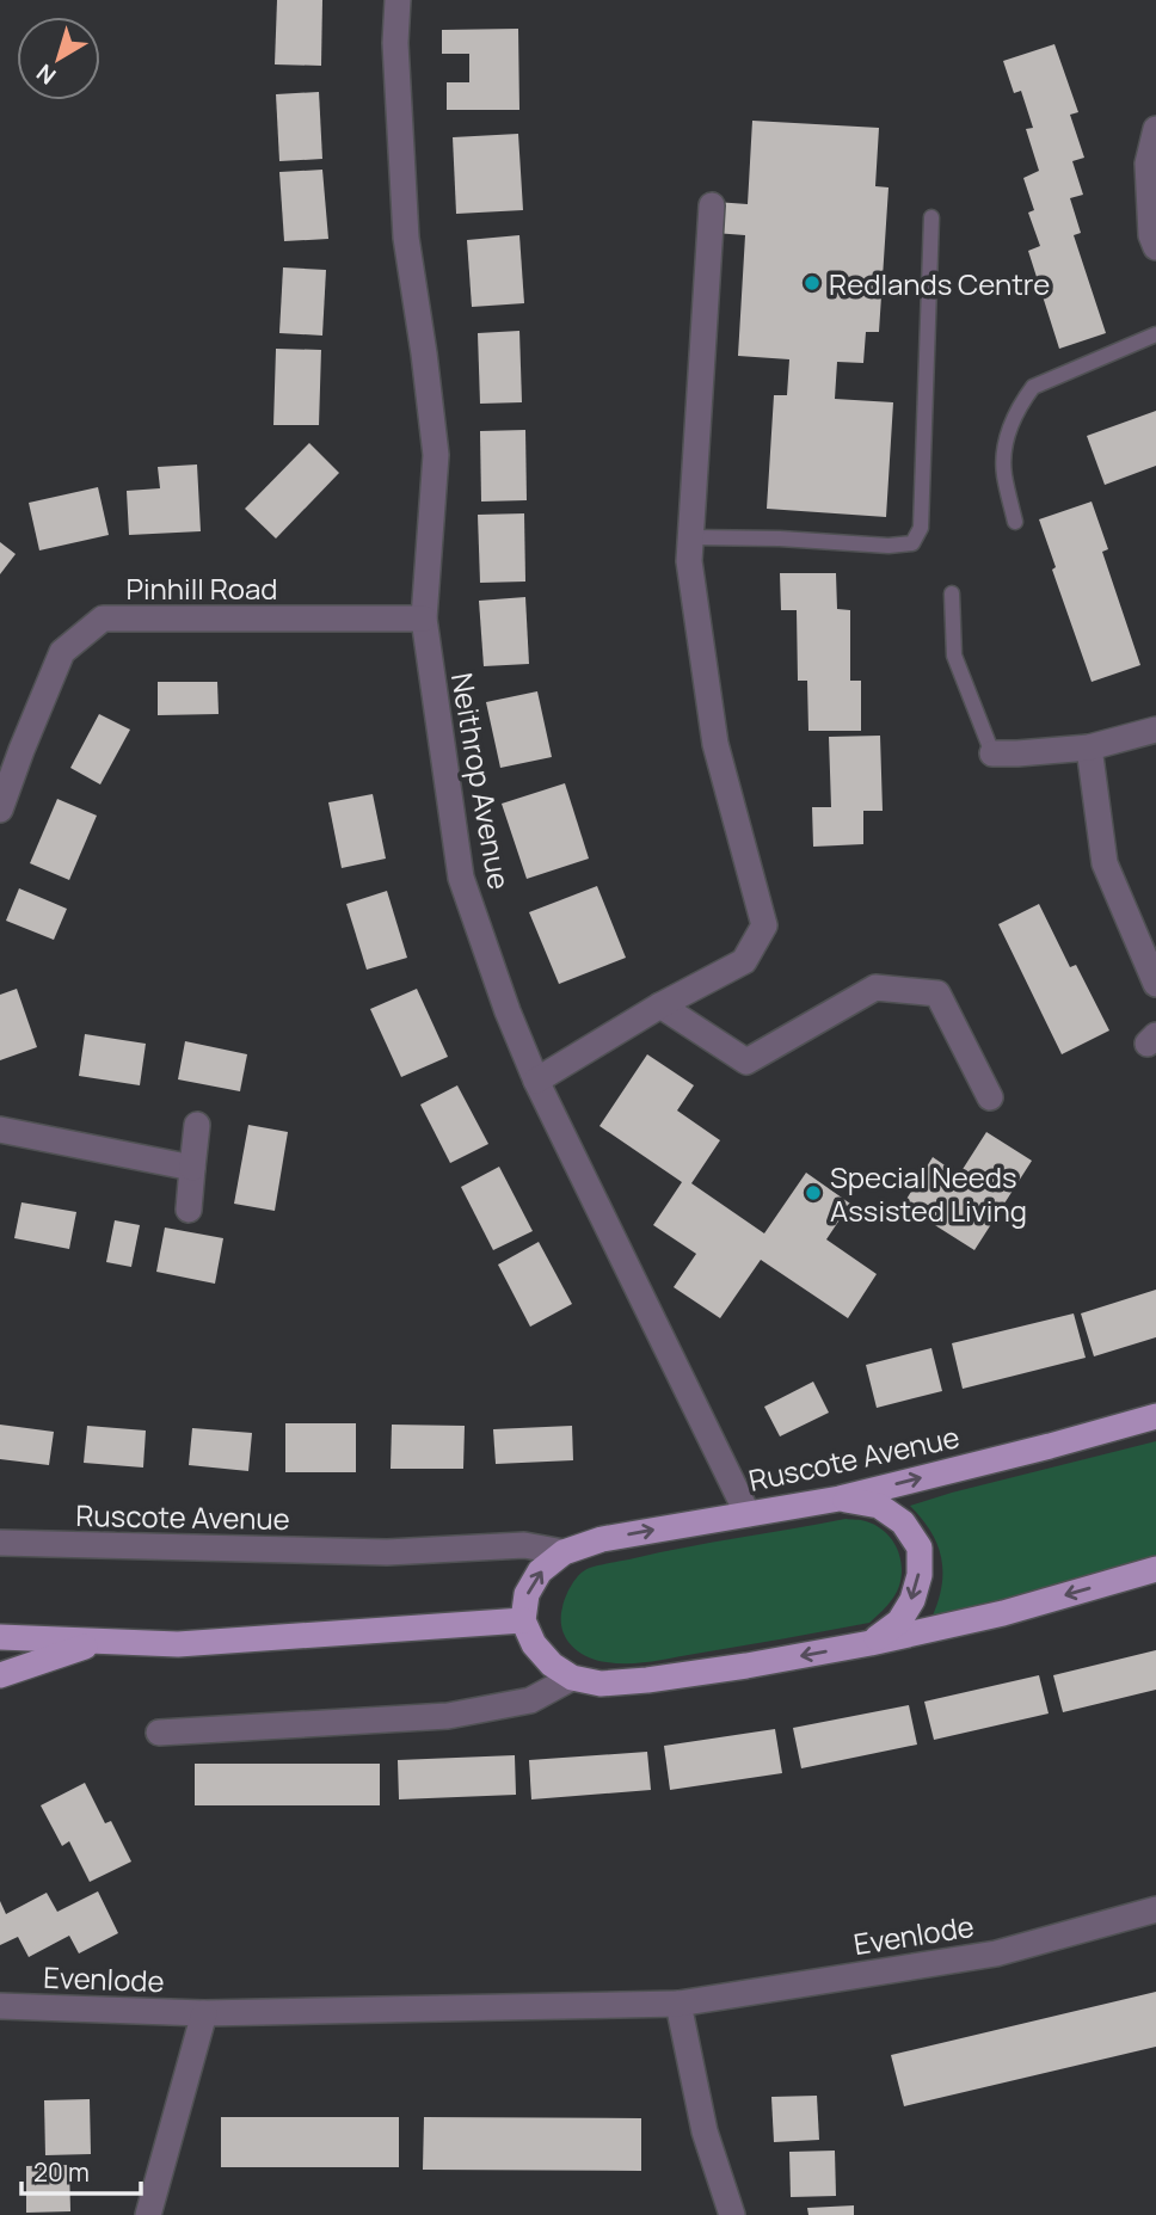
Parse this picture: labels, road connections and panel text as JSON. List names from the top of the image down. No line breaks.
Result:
{"streets":{"main road":["Ruscote Avenue"],"street":["Pinhill Road","Neithrop Avenue","Evenlode"]},"crossings":[["Pinhill Road","Neithrop Avenue"],["Neithrop Avenue","Ruscote Avenue"]],"places":["Redlands Centre","Special Needs Assisted Living"],"scale_bar":"20 m","north":"bottom left"}
